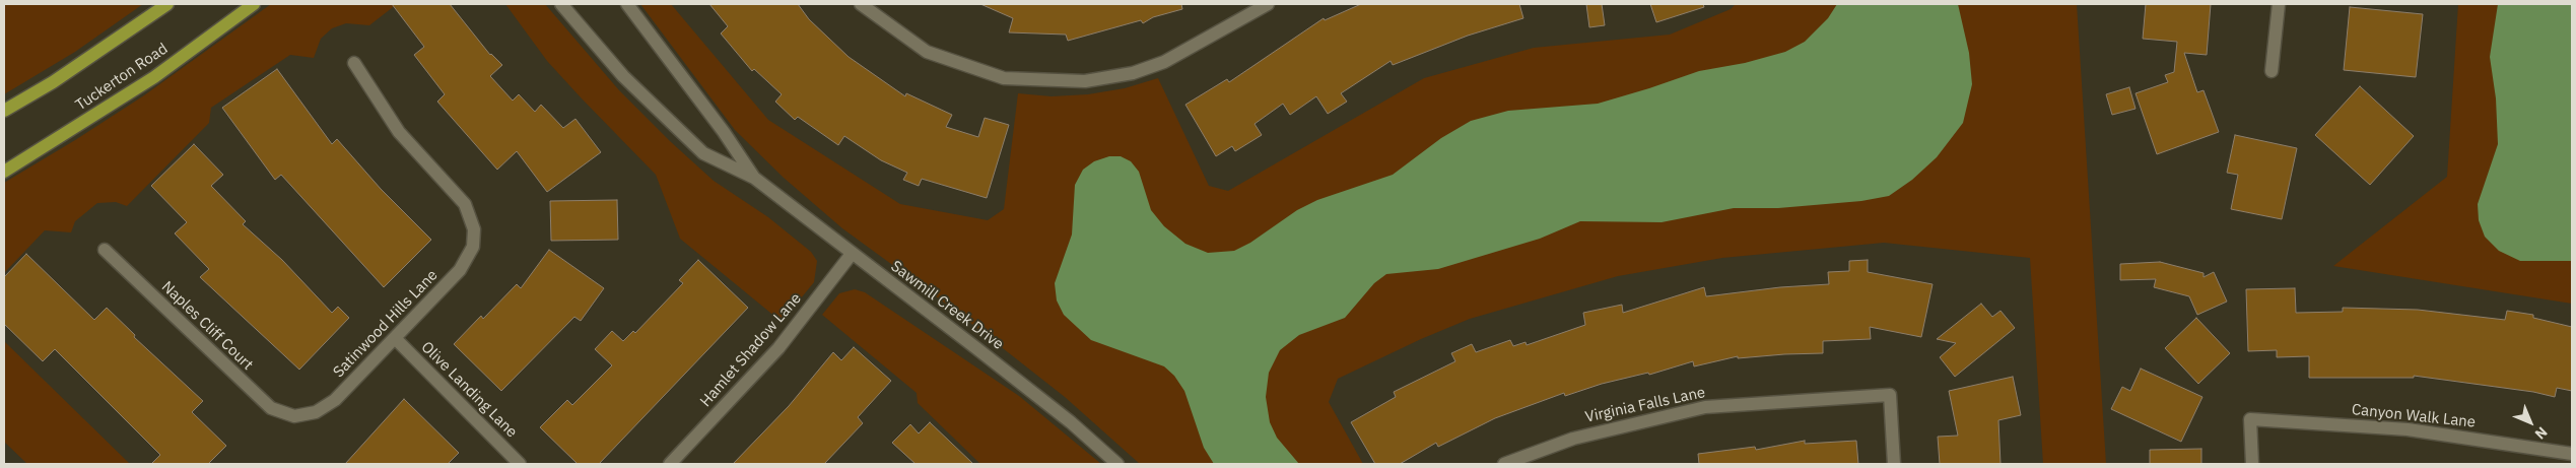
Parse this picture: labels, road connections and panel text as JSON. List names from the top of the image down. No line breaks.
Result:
{"streets":{"main road":["Tuckerton Road"],"street":["Sawmill Creek Drive","Satinwood Hills Lane","Naples Cliff Court","Hamlet Shadow Lane","Olive Landing Lane","Virginia Falls Lane","Canyon Walk Lane"]},"crossings":[["Sawmill Creek Drive","Hamlet Shadow Lane"],["Satinwood Hills Lane","Naples Cliff Court"],["Satinwood Hills Lane","Olive Landing Lane"]],"north":"bottom right"}
